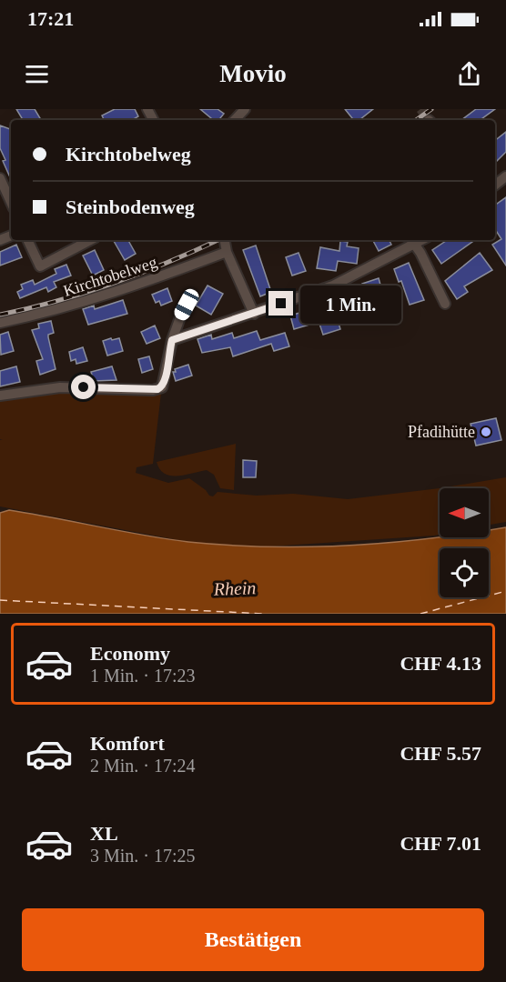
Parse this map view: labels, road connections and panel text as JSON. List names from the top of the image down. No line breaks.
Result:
{"streets":{"street":["Kirchtobelweg"]},"water":["Rhein"],"places":["Pfadihütte"],"north":"left","page":{"status":"17:21","header":"Movio","banner":["Kirchtobelweg","Steinbodenweg"],"bubble":"1 Min.","list":[{"name":"Economy","note":"1 Min. · 17:23","value":"CHF 4.13"},{"name":"Komfort","note":"2 Min. · 17:24","value":"CHF 5.57"},{"name":"XL","note":"3 Min. · 17:25","value":"CHF 7.01"}],"buttons":"Bestätigen"}}
